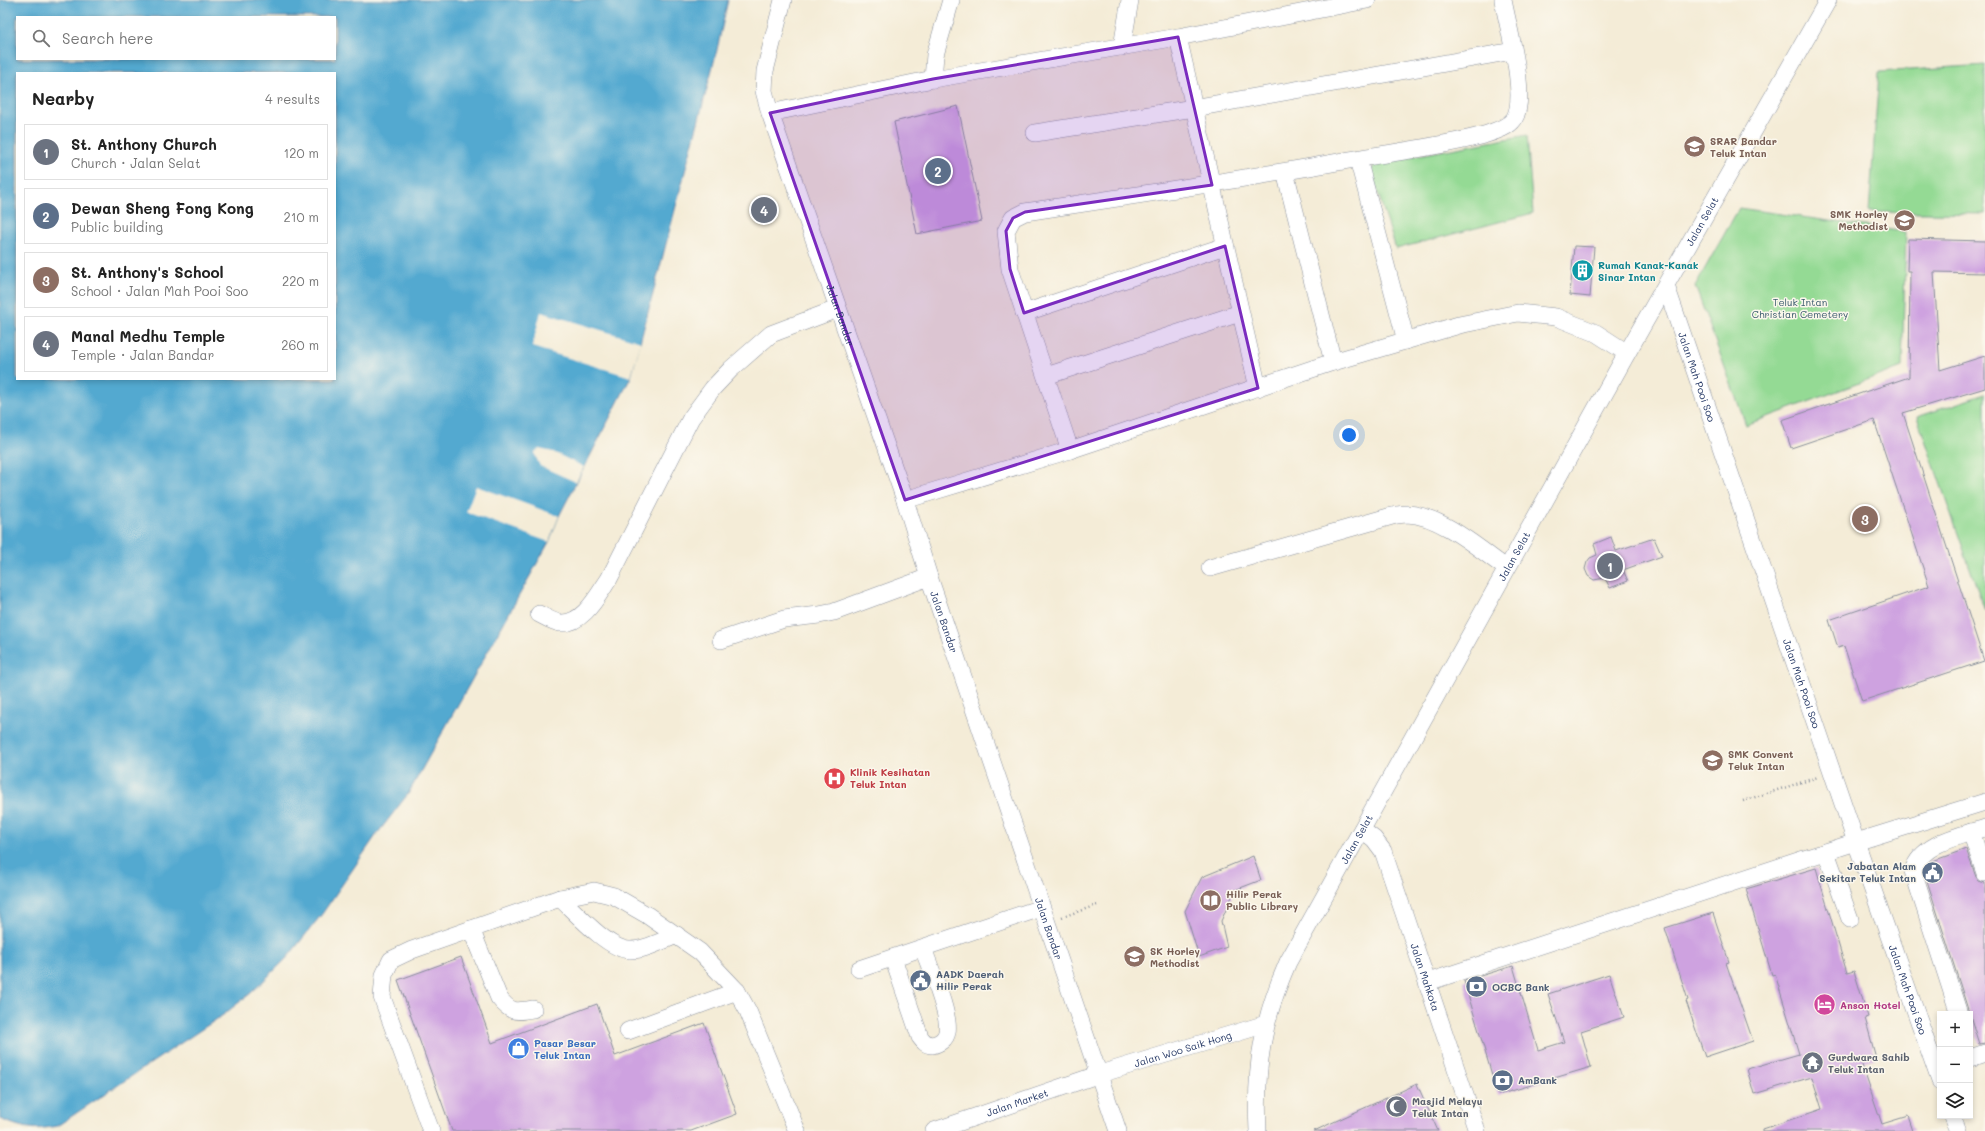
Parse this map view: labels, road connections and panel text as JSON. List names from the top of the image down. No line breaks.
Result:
{"streets":{"street":["Jalan Selat","Jalan Bandar","Jalan Mah Pooi Soo","Jalan Mahkota","Jalan Woo Saik Hong","Jalan Market"]},"crossings":[["Jalan Selat","Jalan Mah Pooi Soo"],["Jalan Selat","Jalan Mahkota"],["Jalan Selat","Jalan Woo Saik Hong"],["Jalan Bandar","Jalan Woo Saik Hong"],["Jalan Bandar","Jalan Market"],["Jalan Woo Saik Hong","Jalan Market"]],"parks":["Teluk Intan Christian Cemetery"],"places":{"school or university":["SRAR Bandar Teluk Intan","SMK Horley Methodist","SMK Convent Teluk Intan","SK Horley Methodist"],"building":["Rumah Kanak-Kanak Sinar Intan"],"hospital":["Klinik Kesihatan Teluk Intan"],"public building":["Jabatan Alam Sekitar Teluk Intan","AADK Daerah Hilir Perak"],"library":["Hilir Perak Public Library"],"bank":["OCBC Bank","AmBank"],"hotel":["Anson Hotel"],"shop":["Pasar Besar Teluk Intan"],"temple":["Gurdwara Sahib Teluk Intan"],"mosque":["Masjid Melayu Teluk Intan"]},"page":{"search":"Search here","heading":["Nearby","4 results"],"list":[{"mark":"1","name":"St. Anthony Church","note":"Church · Jalan Selat","value":"120 m"},{"mark":"2","name":"Dewan Sheng Fong Kong","note":"Public building","value":"210 m"},{"mark":"3","name":"St. Anthony's School","note":"School · Jalan Mah Pooi Soo","value":"220 m"},{"mark":"4","name":"Manal Medhu Temple","note":"Temple · Jalan Bandar","value":"260 m"}],"pins":["2","4","3","1"],"map_buttons":["+","−"]}}
